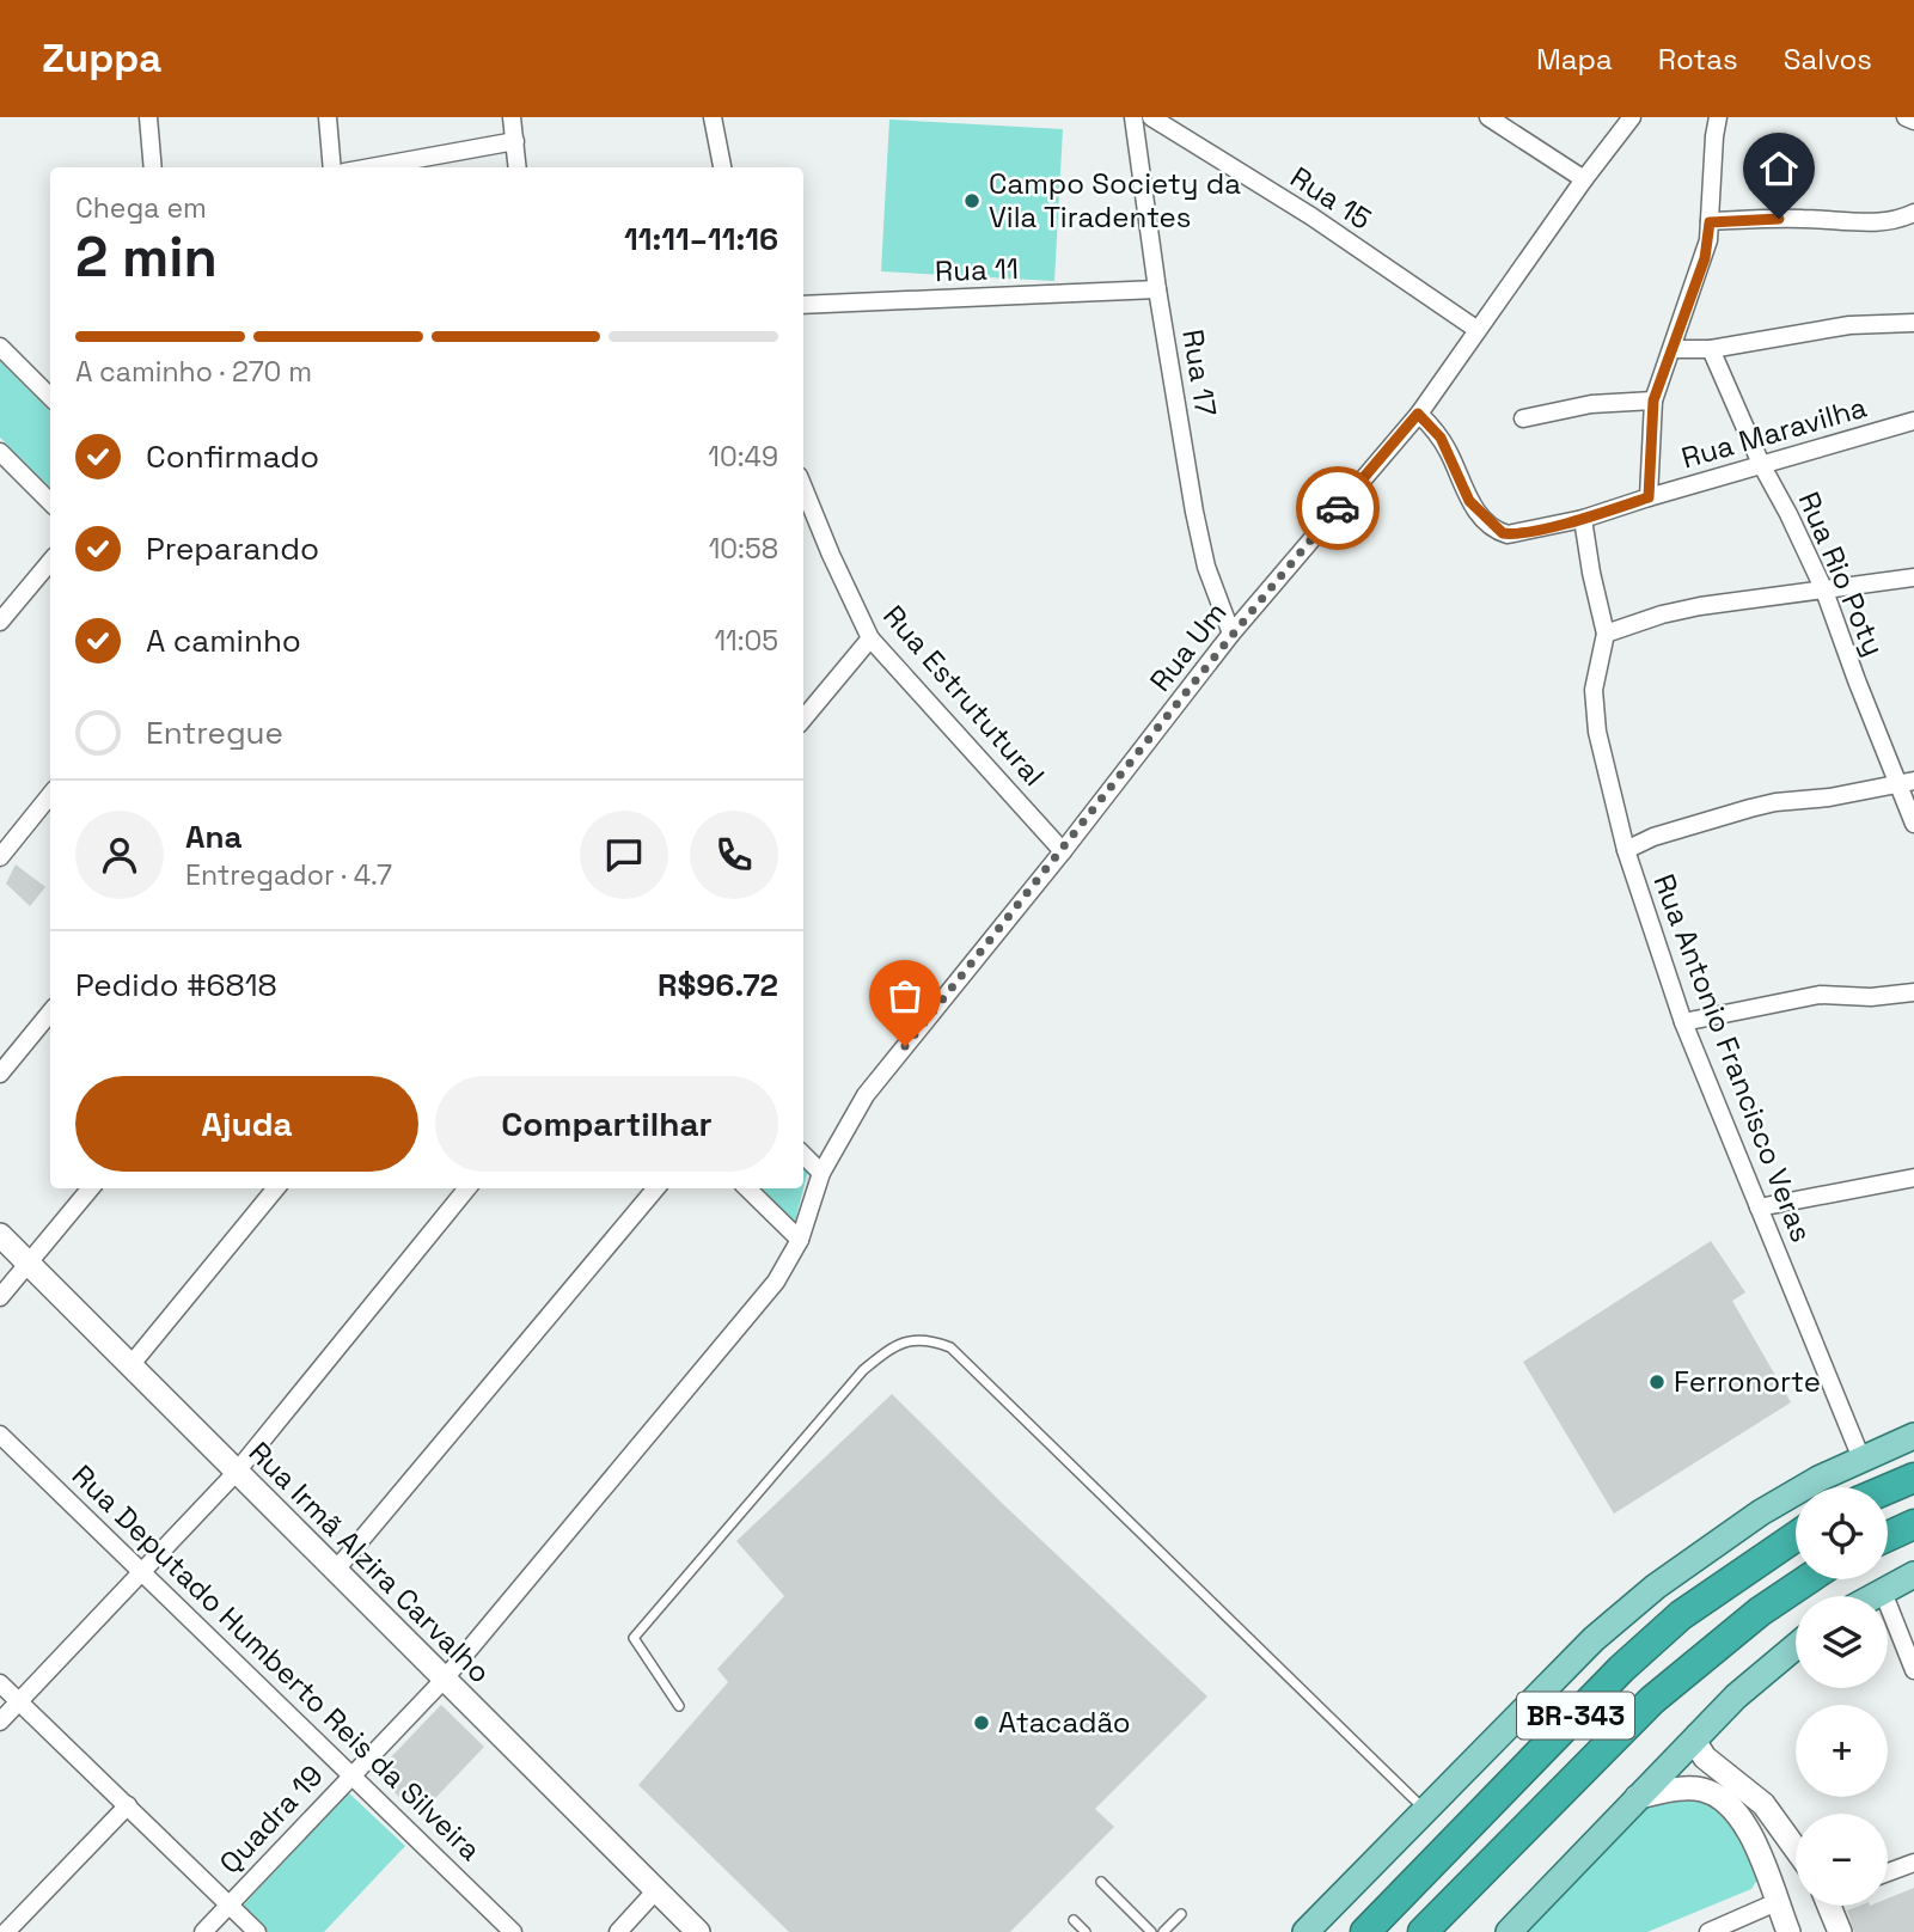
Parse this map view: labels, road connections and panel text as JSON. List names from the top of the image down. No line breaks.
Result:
{"streets":{"highway":["BR-343"],"street":["Rua 15","Rua 11","Rua 17","Rua Maravilha","Rua Rio Poty","Rua Um","Rua Estrututural","Rua Antonio Francisco Veras","Rua Irmã Alzira Carvalho","Rua Deputado Humberto Reis da Silveira","Quadra 19"]},"crossings":[["Rua 15","Rua Um"],["Rua 11","Rua 17"],["Rua 17","Rua Um"],["Rua Maravilha","Rua Rio Poty"],["Rua Maravilha","Rua Antonio Francisco Veras"],["Rua Um","Rua Estrututural"],["Rua Um","Rua Irmã Alzira Carvalho"],["Rua Um","Quadra 19"],["Rua Irmã Alzira Carvalho","Quadra 19"],["Rua Deputado Humberto Reis da Silveira","Quadra 19"]],"places":["Campo Society da Vila Tiradentes","Ferronorte","Atacadão"],"page":{"header":"Zuppa","nav":["Mapa","Rotas","Salvos"],"heading":["2 min","Chega em","11:11–11:16"],"panel":["Ana","Entregador · 4.7","Pedido #6818","R$96.72"],"bar":"A caminho · 270 m","list":[["Confirmado","10:49"],["Preparando","10:58"],["A caminho","11:05"],"Entregue"],"buttons":["Ajuda","Compartilhar"],"map_buttons":["+","−"]}}
